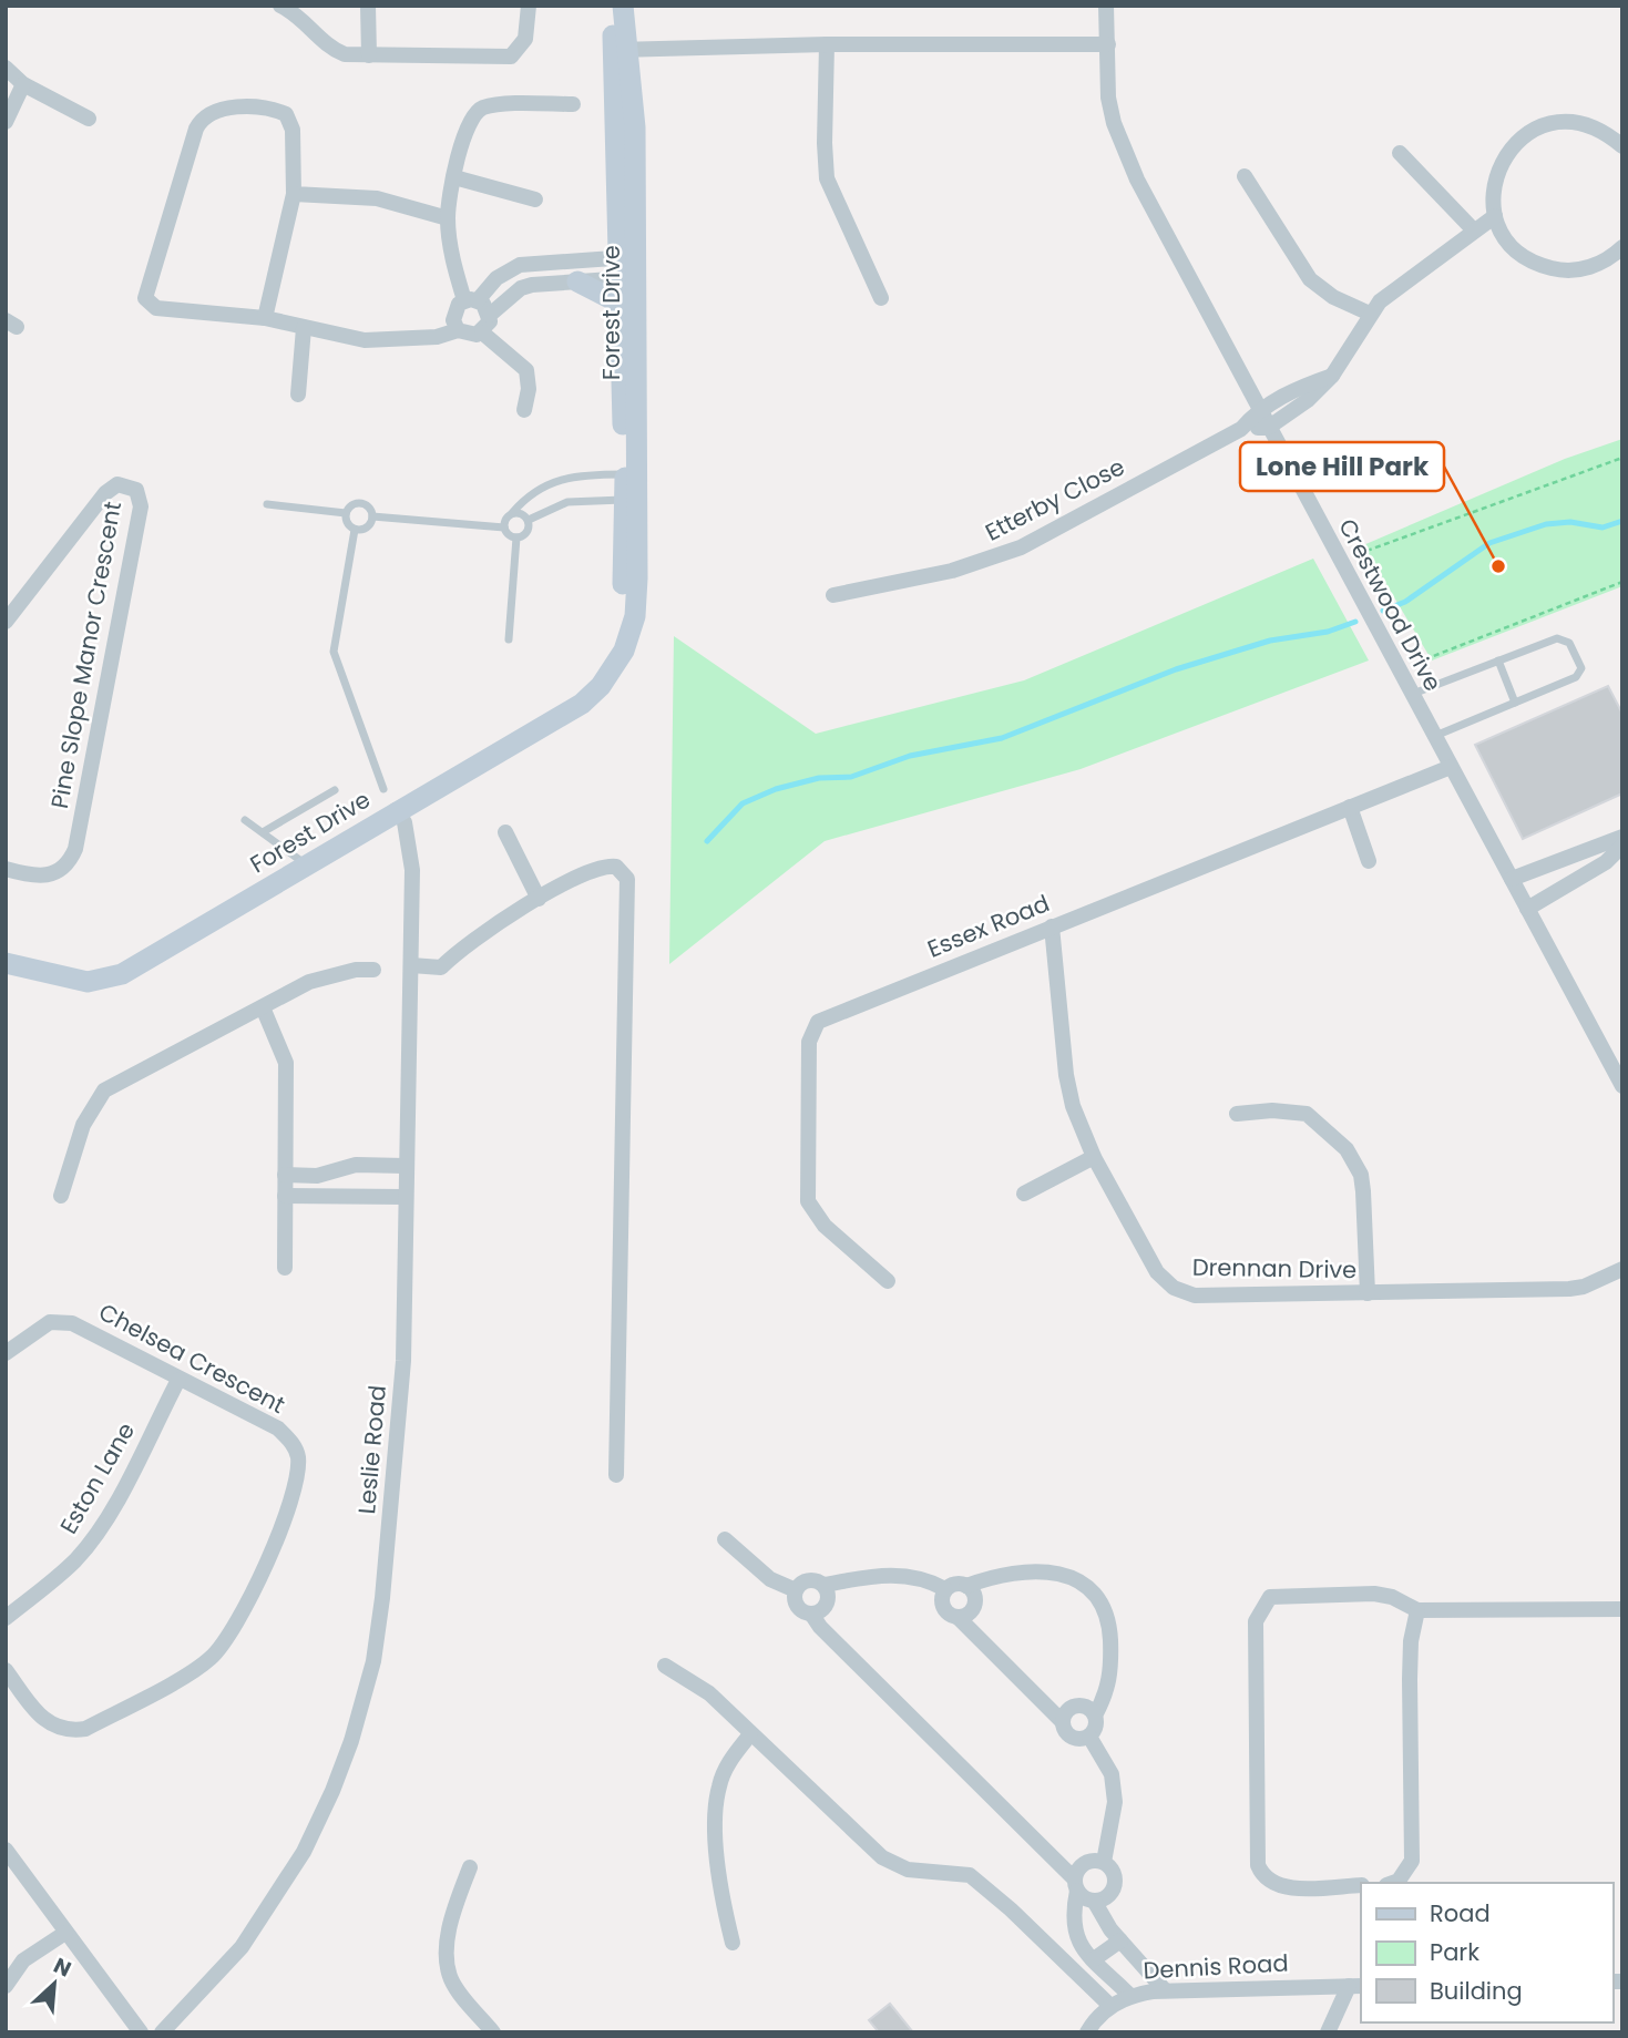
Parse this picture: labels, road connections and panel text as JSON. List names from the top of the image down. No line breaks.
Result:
{"streets":{"street":["Forest Drive","Etterby Close","Crestwood Drive","Pine Slope Manor Crescent","Essex Road","Drennan Drive","Chelsea Crescent","Leslie Road","Eston Lane","Dennis Road"]},"crossings":[["Forest Drive","Leslie Road"],["Etterby Close","Crestwood Drive"],["Crestwood Drive","Essex Road"],["Essex Road","Drennan Drive"],["Chelsea Crescent","Eston Lane"]],"places":["Lone Hill Park"],"legend":["Road","Park","Building"],"north":"top right"}
